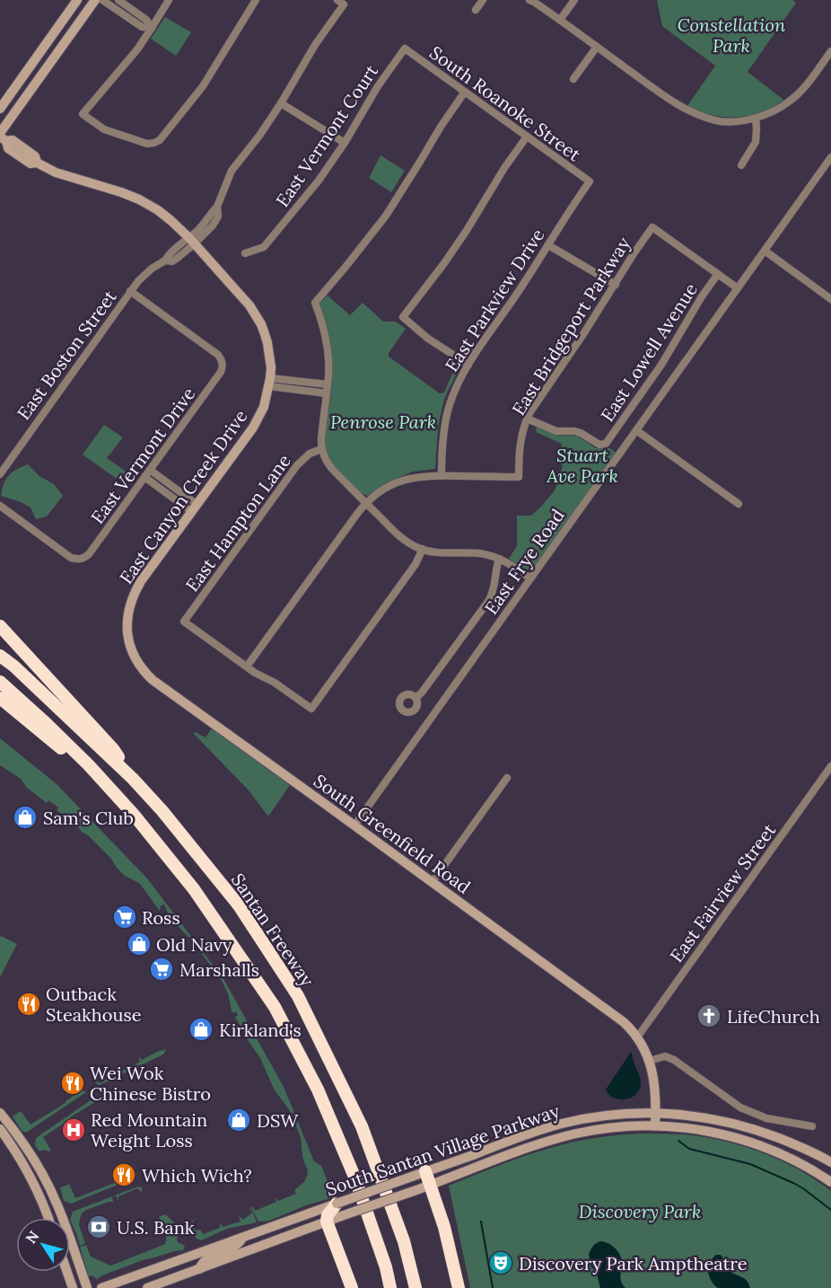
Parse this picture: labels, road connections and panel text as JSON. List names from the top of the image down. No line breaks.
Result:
{"streets":{"highway":["Santan Freeway"],"main road":["East Canyon Creek Drive","South Greenfield Road","South Santan Village Parkway"],"street":["South Roanoke Street","East Vermont Court","East Parkview Drive","East Bridgeport Parkway","East Lowell Avenue","East Boston Street","East Vermont Drive","East Hampton Lane","East Frye Road","East Fairview Street"]},"crossings":[["South Roanoke Street","East Vermont Court"],["South Roanoke Street","East Parkview Drive"],["East Parkview Drive","East Bridgeport Parkway"],["East Bridgeport Parkway","East Lowell Avenue"],["East Boston Street","East Vermont Drive"],["East Boston Street","East Canyon Creek Drive"],["East Canyon Creek Drive","South Greenfield Road"],["East Frye Road","South Greenfield Road"],["South Greenfield Road","East Fairview Street"],["South Greenfield Road","South Santan Village Parkway"]],"parks":["Constellation Park","Penrose Park","Stuart Ave Park","Discovery Park"],"places":{"shop":["Sam's Club","Old Navy","Kirkland's","DSW"],"supermarket":["Ross","Marshalls"],"restaurant":["Outback Steakhouse","Wei Wok Chinese Bistro","Which Wich?"],"church":["LifeChurch"],"hospital":["Red Mountain Weight Loss"],"bank":["U.S. Bank"],"theatre":["Discovery Park Amptheatre"]},"north":"top left"}
